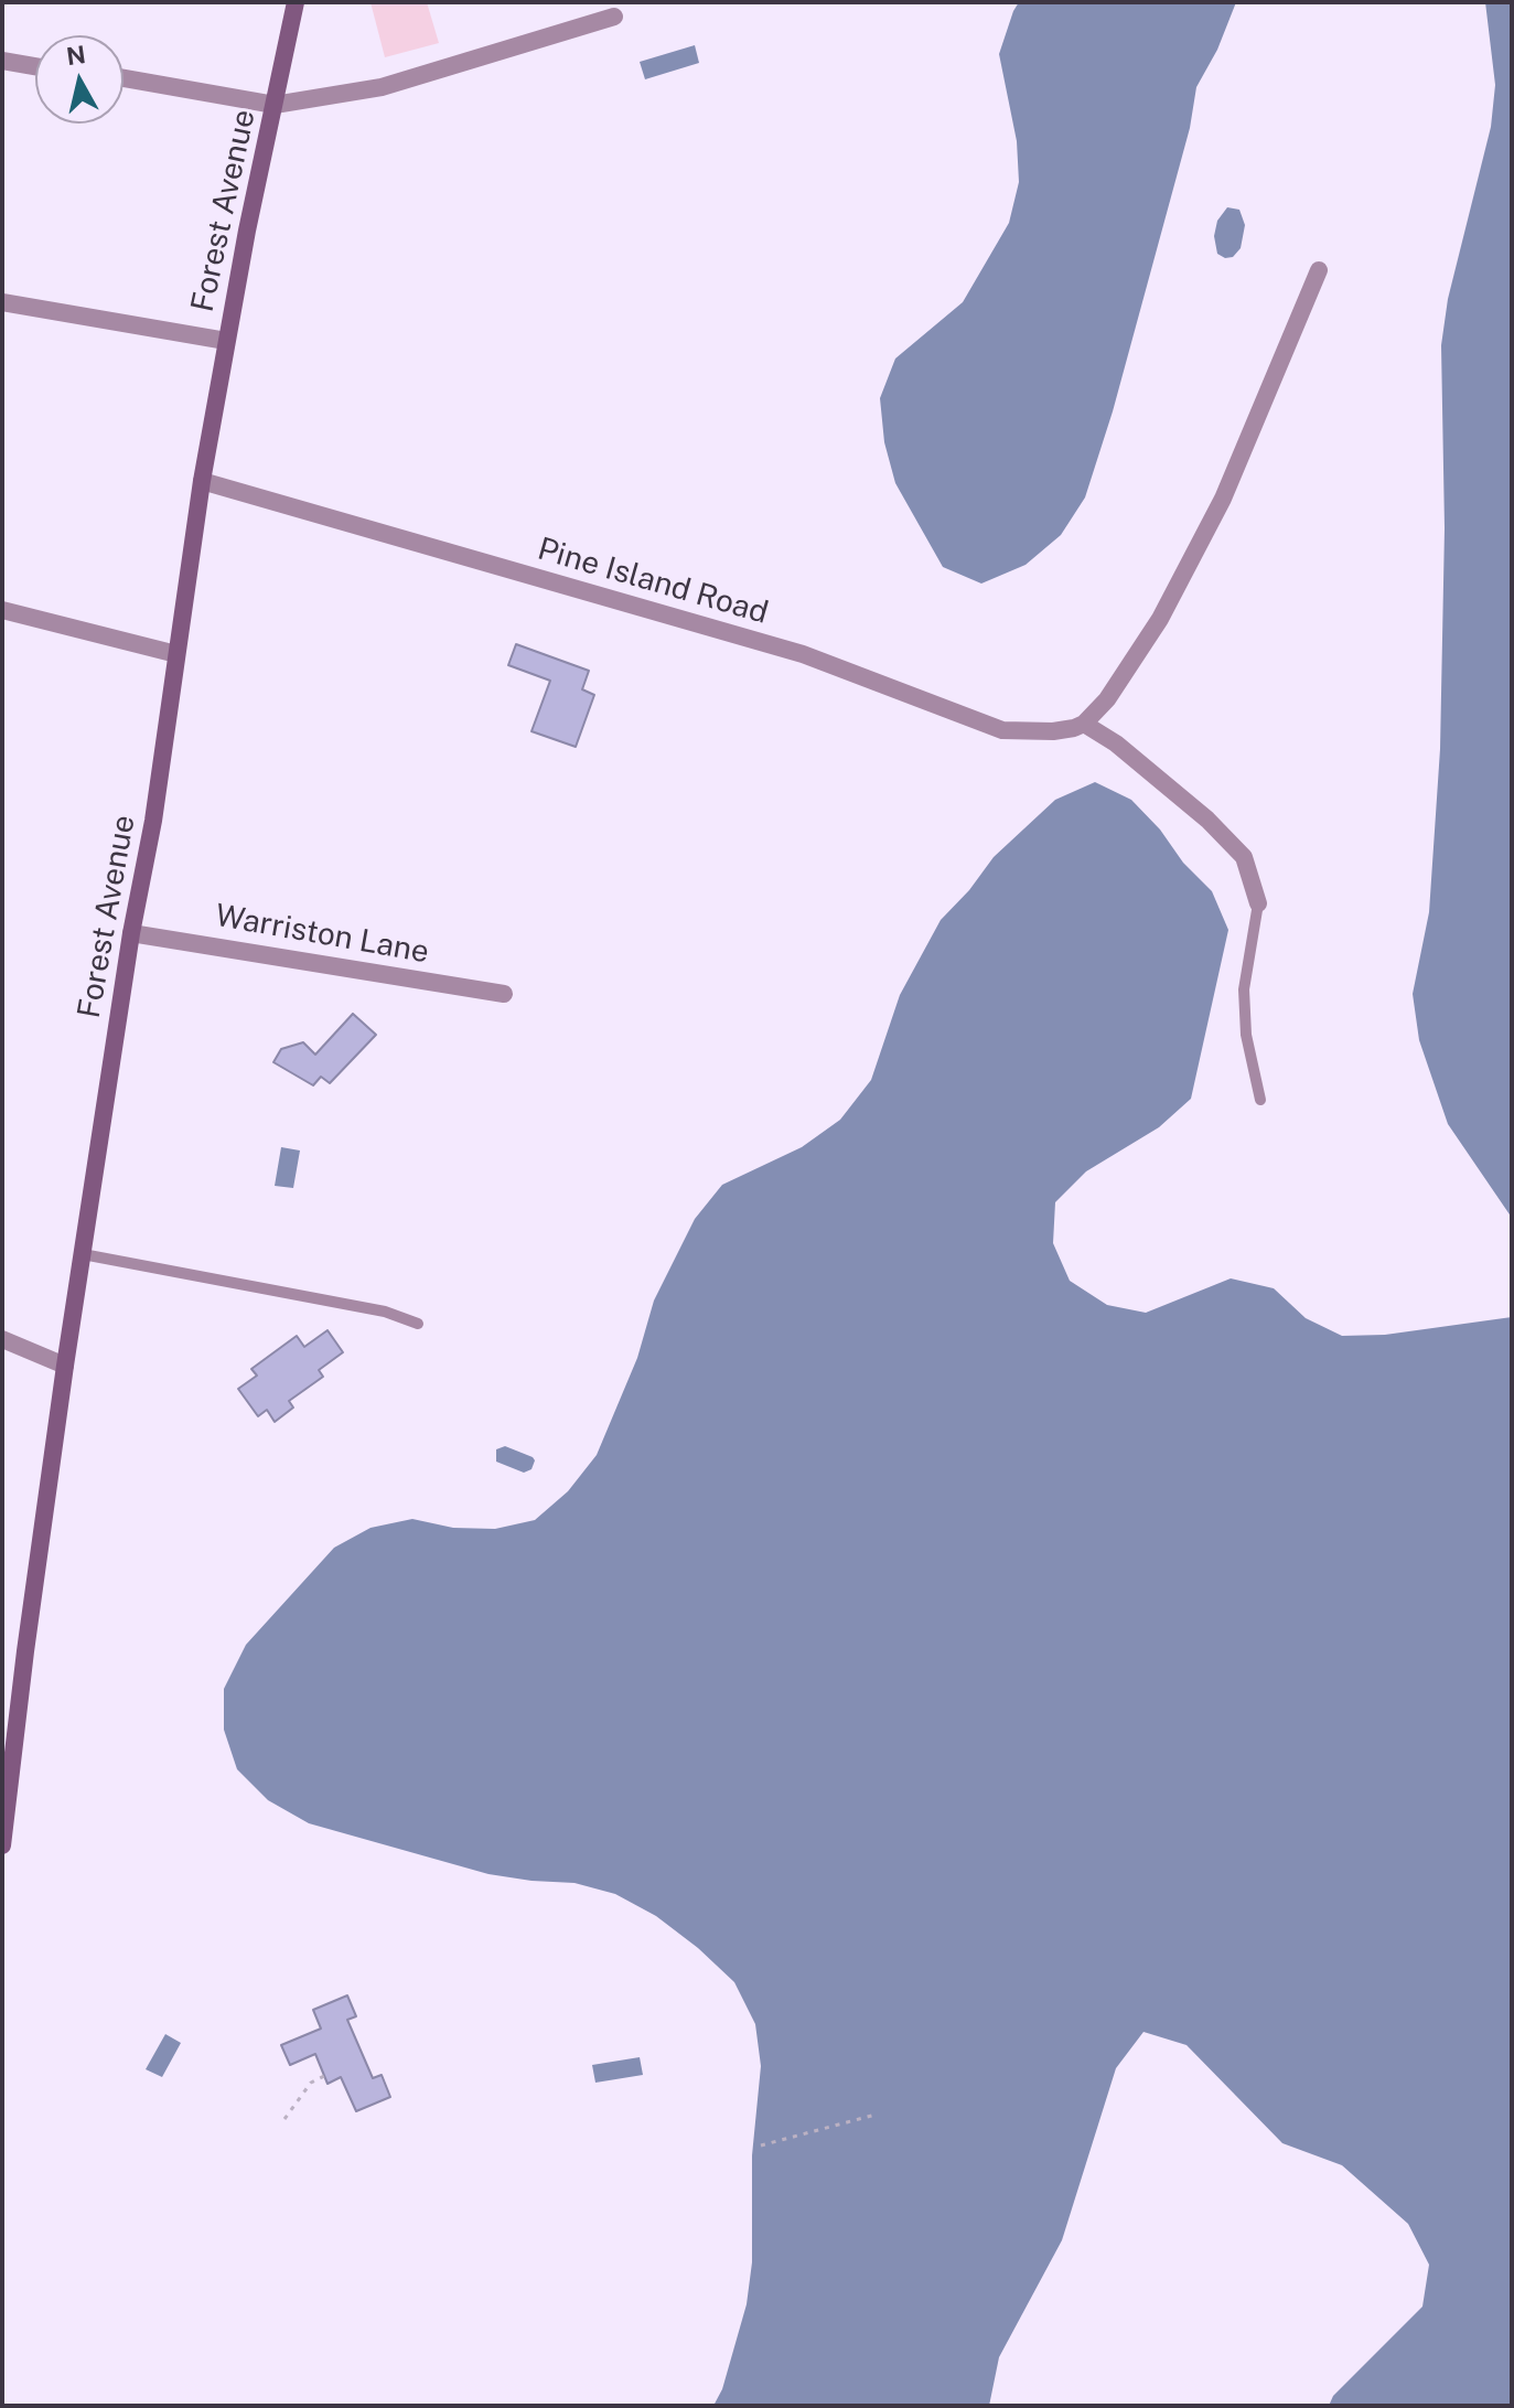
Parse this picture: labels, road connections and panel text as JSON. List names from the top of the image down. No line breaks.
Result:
{"streets":{"street":["Forest Avenue","Pine Island Road","Warriston Lane"]},"crossings":[["Forest Avenue","Pine Island Road"],["Forest Avenue","Warriston Lane"]],"north":"top"}
